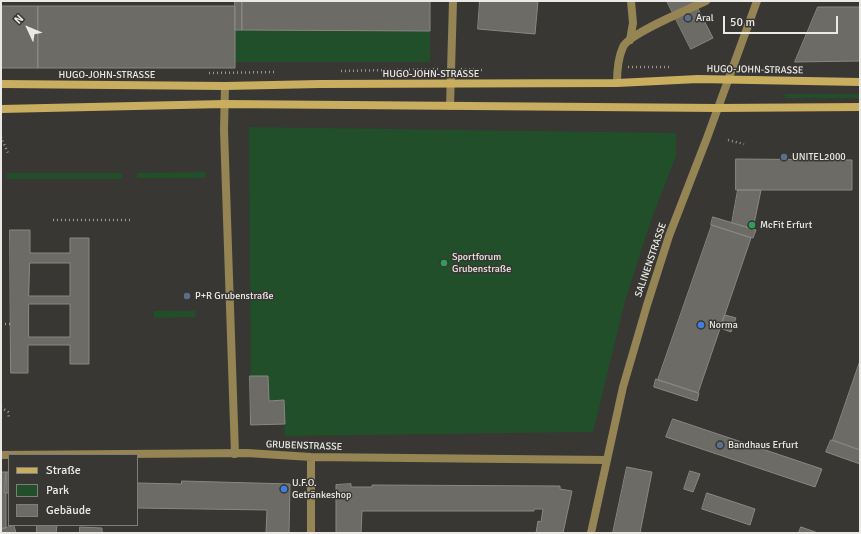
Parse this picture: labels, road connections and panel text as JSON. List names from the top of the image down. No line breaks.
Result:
{"streets":{"main road":["HUGO-JOHN-STRASSE"],"street":["SALINENSTRASSE","GRUBENSTRASSE"]},"crossings":[["HUGO-JOHN-STRASSE","SALINENSTRASSE"],["SALINENSTRASSE","GRUBENSTRASSE"]],"places":["Aral","UNITEL2000","McFit Erfurt","Sportforum Grubenstraße","P+R Grubenstraße","Norma","Bandhaus Erfurt","U.F.O. Getränkeshop"],"legend":["Straße","Park","Gebäude"],"scale_bar":"50 m","north":"top left"}
